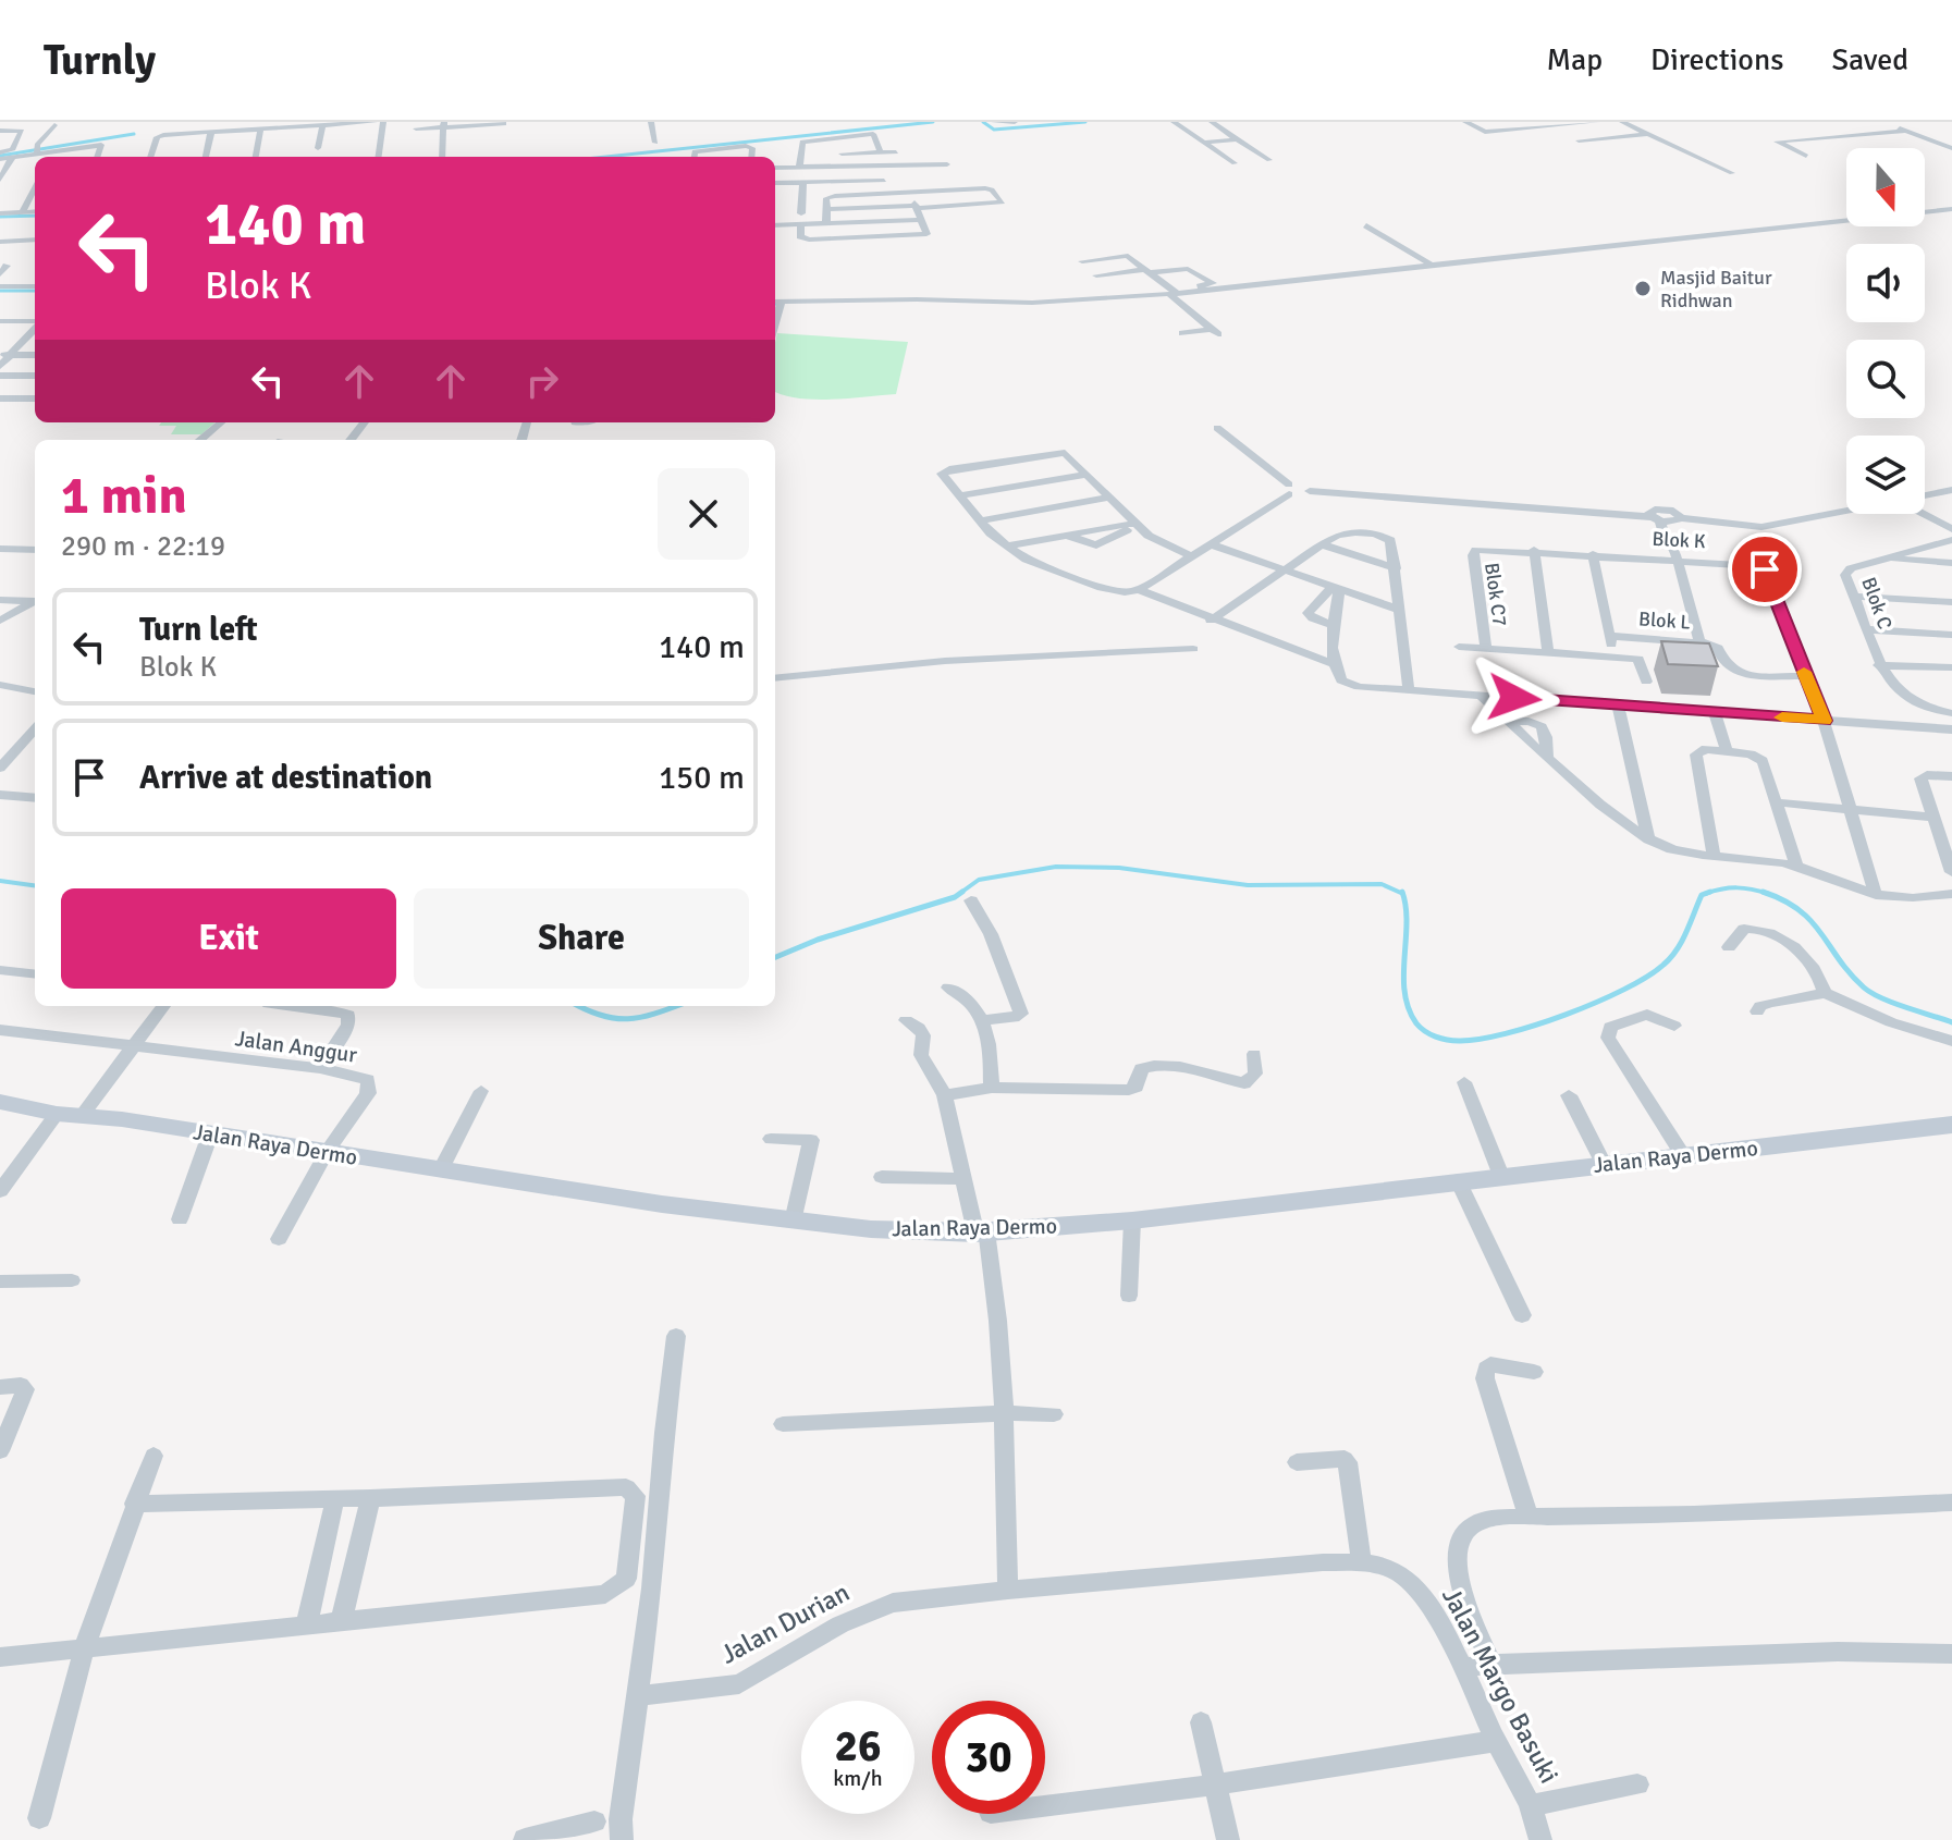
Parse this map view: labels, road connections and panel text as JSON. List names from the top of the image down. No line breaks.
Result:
{"streets":{"street":["Blok K","Blok C7","Blok C","Blok L","Jalan Anggur","Jalan Raya Dermo","Jalan Durian","Jalan Margo Basuki"]},"crossings":[["Blok K","Blok C7"],["Blok K","Blok L"],["Jalan Anggur","Jalan Raya Dermo"],["Jalan Durian","Jalan Margo Basuki"]],"places":["Masjid Baitur Ridhwan"],"north":"bottom","page":{"header":"Turnly","nav":["Map","Directions","Saved"],"turn":["140 m","Blok K"],"heading":["1 min","290 m · 22:19"],"list":[{"name":"Turn left","note":"Blok K","value":"140 m"},{"name":"Arrive at destination","value":"150 m"}],"buttons":["Exit","Share"],"speed":"26 km/h","limit":"30"}}
